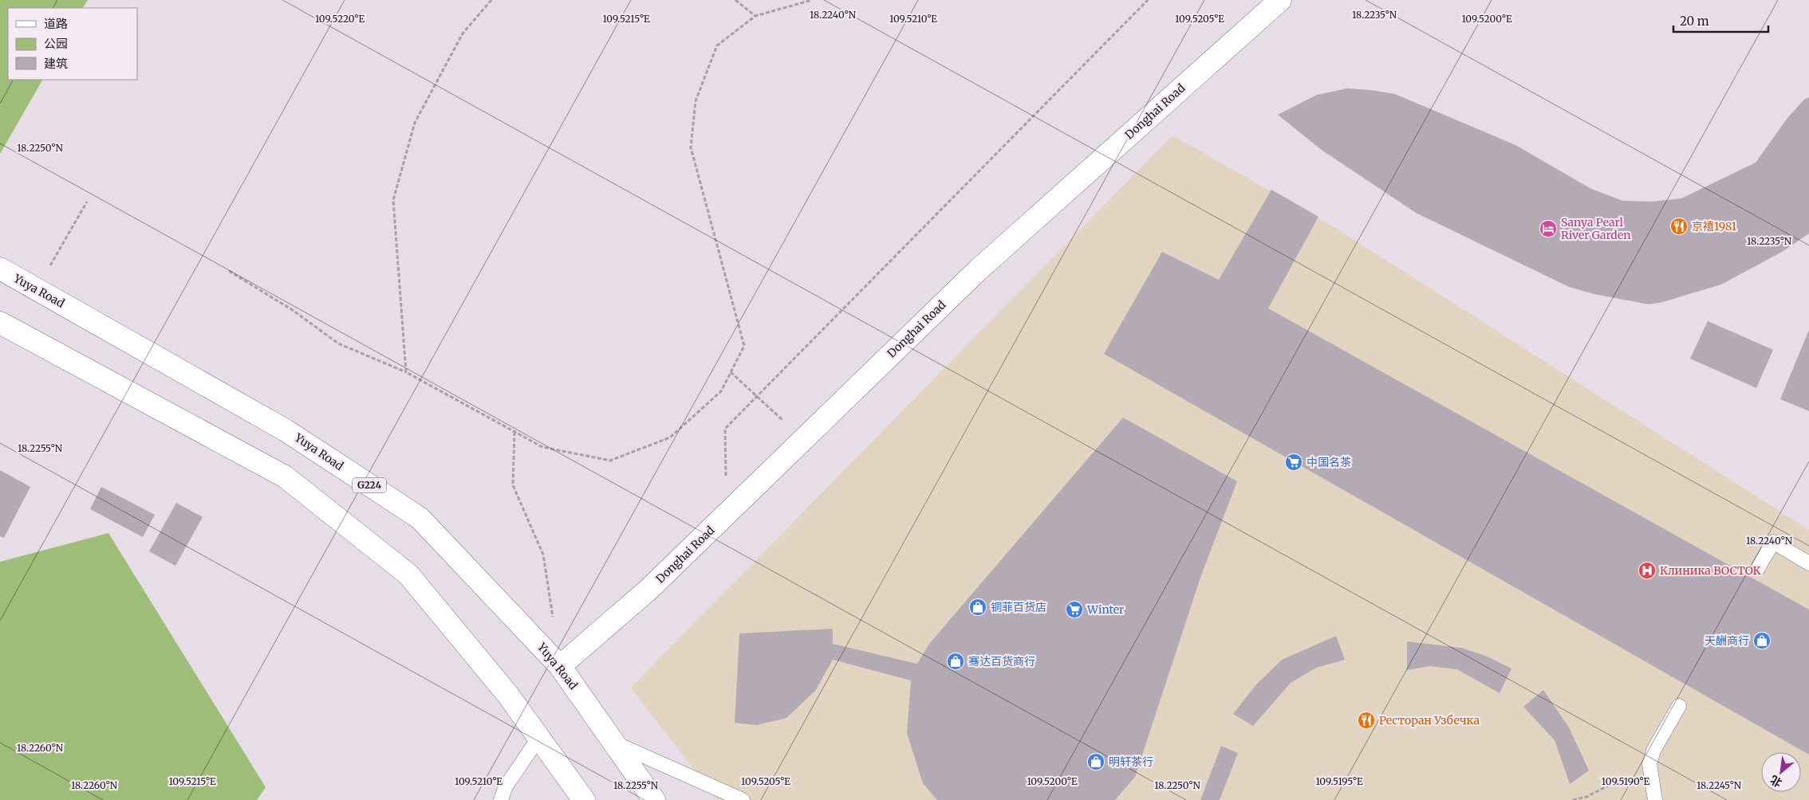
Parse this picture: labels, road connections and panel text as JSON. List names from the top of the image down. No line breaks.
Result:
{"streets":{"main road":["Donghai Road","Yuya Road","G224"]},"crossings":[["Donghai Road","Yuya Road"]],"places":{"restaurant":["京禧1981","Ресторан Узбечка"],"hotel":["Sanya Pearl River Garden"],"supermarket":["中国名茶","Winter"],"hospital":["Клиника ВОСТОК"],"shop":["铜菲百货店","天酬商行","骞达百货商行","明轩茶行"]},"legend":["道路","公园","建筑"],"scale_bar":"20 m","north":"bottom left","coordinates":["18.2240°N","18.2235°N","109.5220°E","109.5215°E","109.5210°E","109.5205°E","109.5200°E","18.2250°N","18.2255°N","18.2260°N","109.5195°E","109.5190°E","18.2245°N"]}
